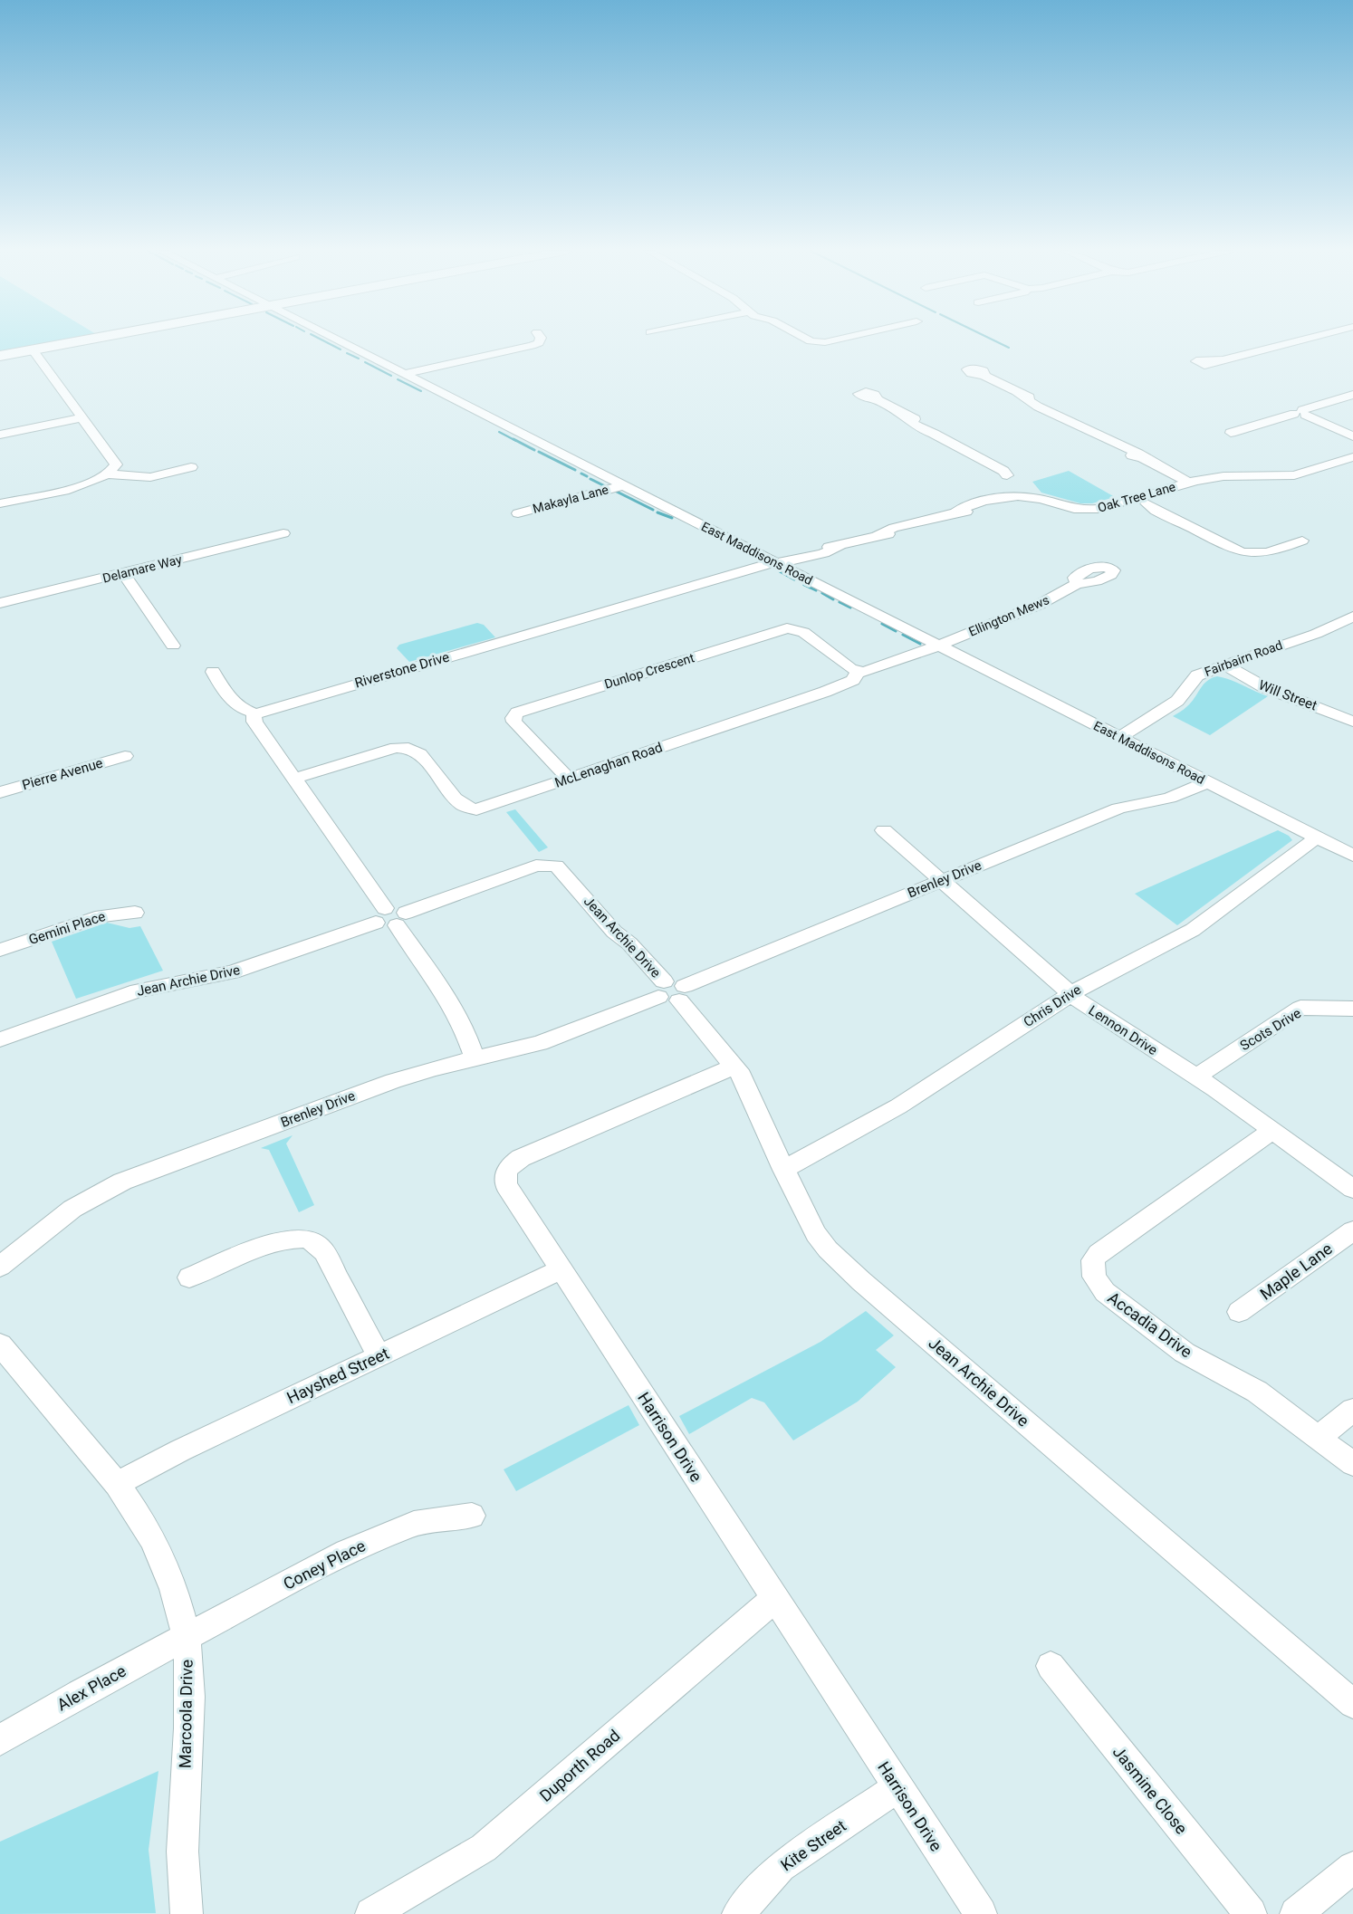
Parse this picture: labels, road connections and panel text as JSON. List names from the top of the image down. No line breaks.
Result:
{"streets":{"street":["Oak Tree Lane","Makayla Lane","East Maddisons Road","Delamare Way","Ellington Mews","Fairbairn Road","Riverstone Drive","Dunlop Crescent","Will Street","McLenaghan Road","Pierre Avenue","Brenley Drive","Gemini Place","Jean Archie Drive","Chris Drive","Scots Drive","Lennon Drive","Maple Lane","Accadia Drive","Hayshed Street","Harrison Drive","Coney Place","Alex Place","Marcoola Drive","Duporth Road","Jasmine Close","Kite Street"]},"crossings":[["Oak Tree Lane","East Maddisons Road"],["Oak Tree Lane","Riverstone Drive"],["Makayla Lane","East Maddisons Road"],["East Maddisons Road","Ellington Mews"],["East Maddisons Road","Fairbairn Road"],["East Maddisons Road","Riverstone Drive"],["East Maddisons Road","McLenaghan Road"],["East Maddisons Road","Brenley Drive"],["East Maddisons Road","Chris Drive"],["Ellington Mews","McLenaghan Road"],["Fairbairn Road","Will Street"],["Dunlop Crescent","McLenaghan Road"],["Brenley Drive","Jean Archie Drive"],["Brenley Drive","Lennon Drive"],["Jean Archie Drive","Chris Drive"],["Jean Archie Drive","Harrison Drive"],["Chris Drive","Lennon Drive"],["Scots Drive","Lennon Drive"],["Lennon Drive","Accadia Drive"],["Hayshed Street","Harrison Drive"],["Hayshed Street","Marcoola Drive"],["Harrison Drive","Duporth Road"],["Harrison Drive","Kite Street"],["Coney Place","Alex Place"],["Coney Place","Marcoola Drive"],["Alex Place","Marcoola Drive"]]}
